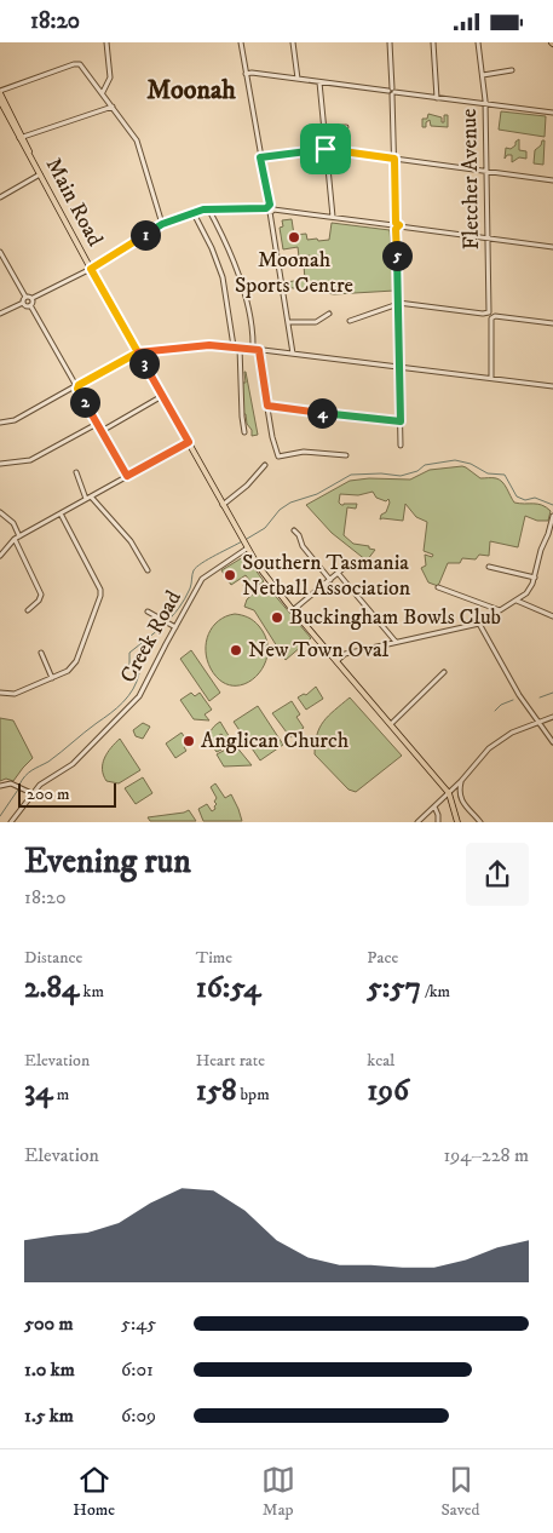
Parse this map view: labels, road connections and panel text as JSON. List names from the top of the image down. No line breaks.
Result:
{"streets":{"main road":["Main Road"],"street":["Fletcher Avenue","Creek Road"]},"crossings":[["Main Road","Creek Road"]],"districts":["Moonah"],"places":["Moonah Sports Centre","Southern Tasmania Netball Association","Buckingham Bowls Club","New Town Oval","Anglican Church"],"scale_bar":"200 m","page":{"status":"18:20","pins":["1","5","3","2","4"],"scale":"200 m","heading":["Evening run","18:20"],"stats":[["Distance","2.84 km"],["Time","16:54"],["Pace","5:57 /km"],["Elevation","34 m"],["Heart rate","158 bpm"],["kcal","196"]],"chart":["Elevation","194–228 m"],"list":[{"name":"500 m","note":"5:45"},{"name":"1.0 km","note":"6:01"},{"name":"1.5 km","note":"6:09"}],"tabs":["Home","Map","Saved"]}}
